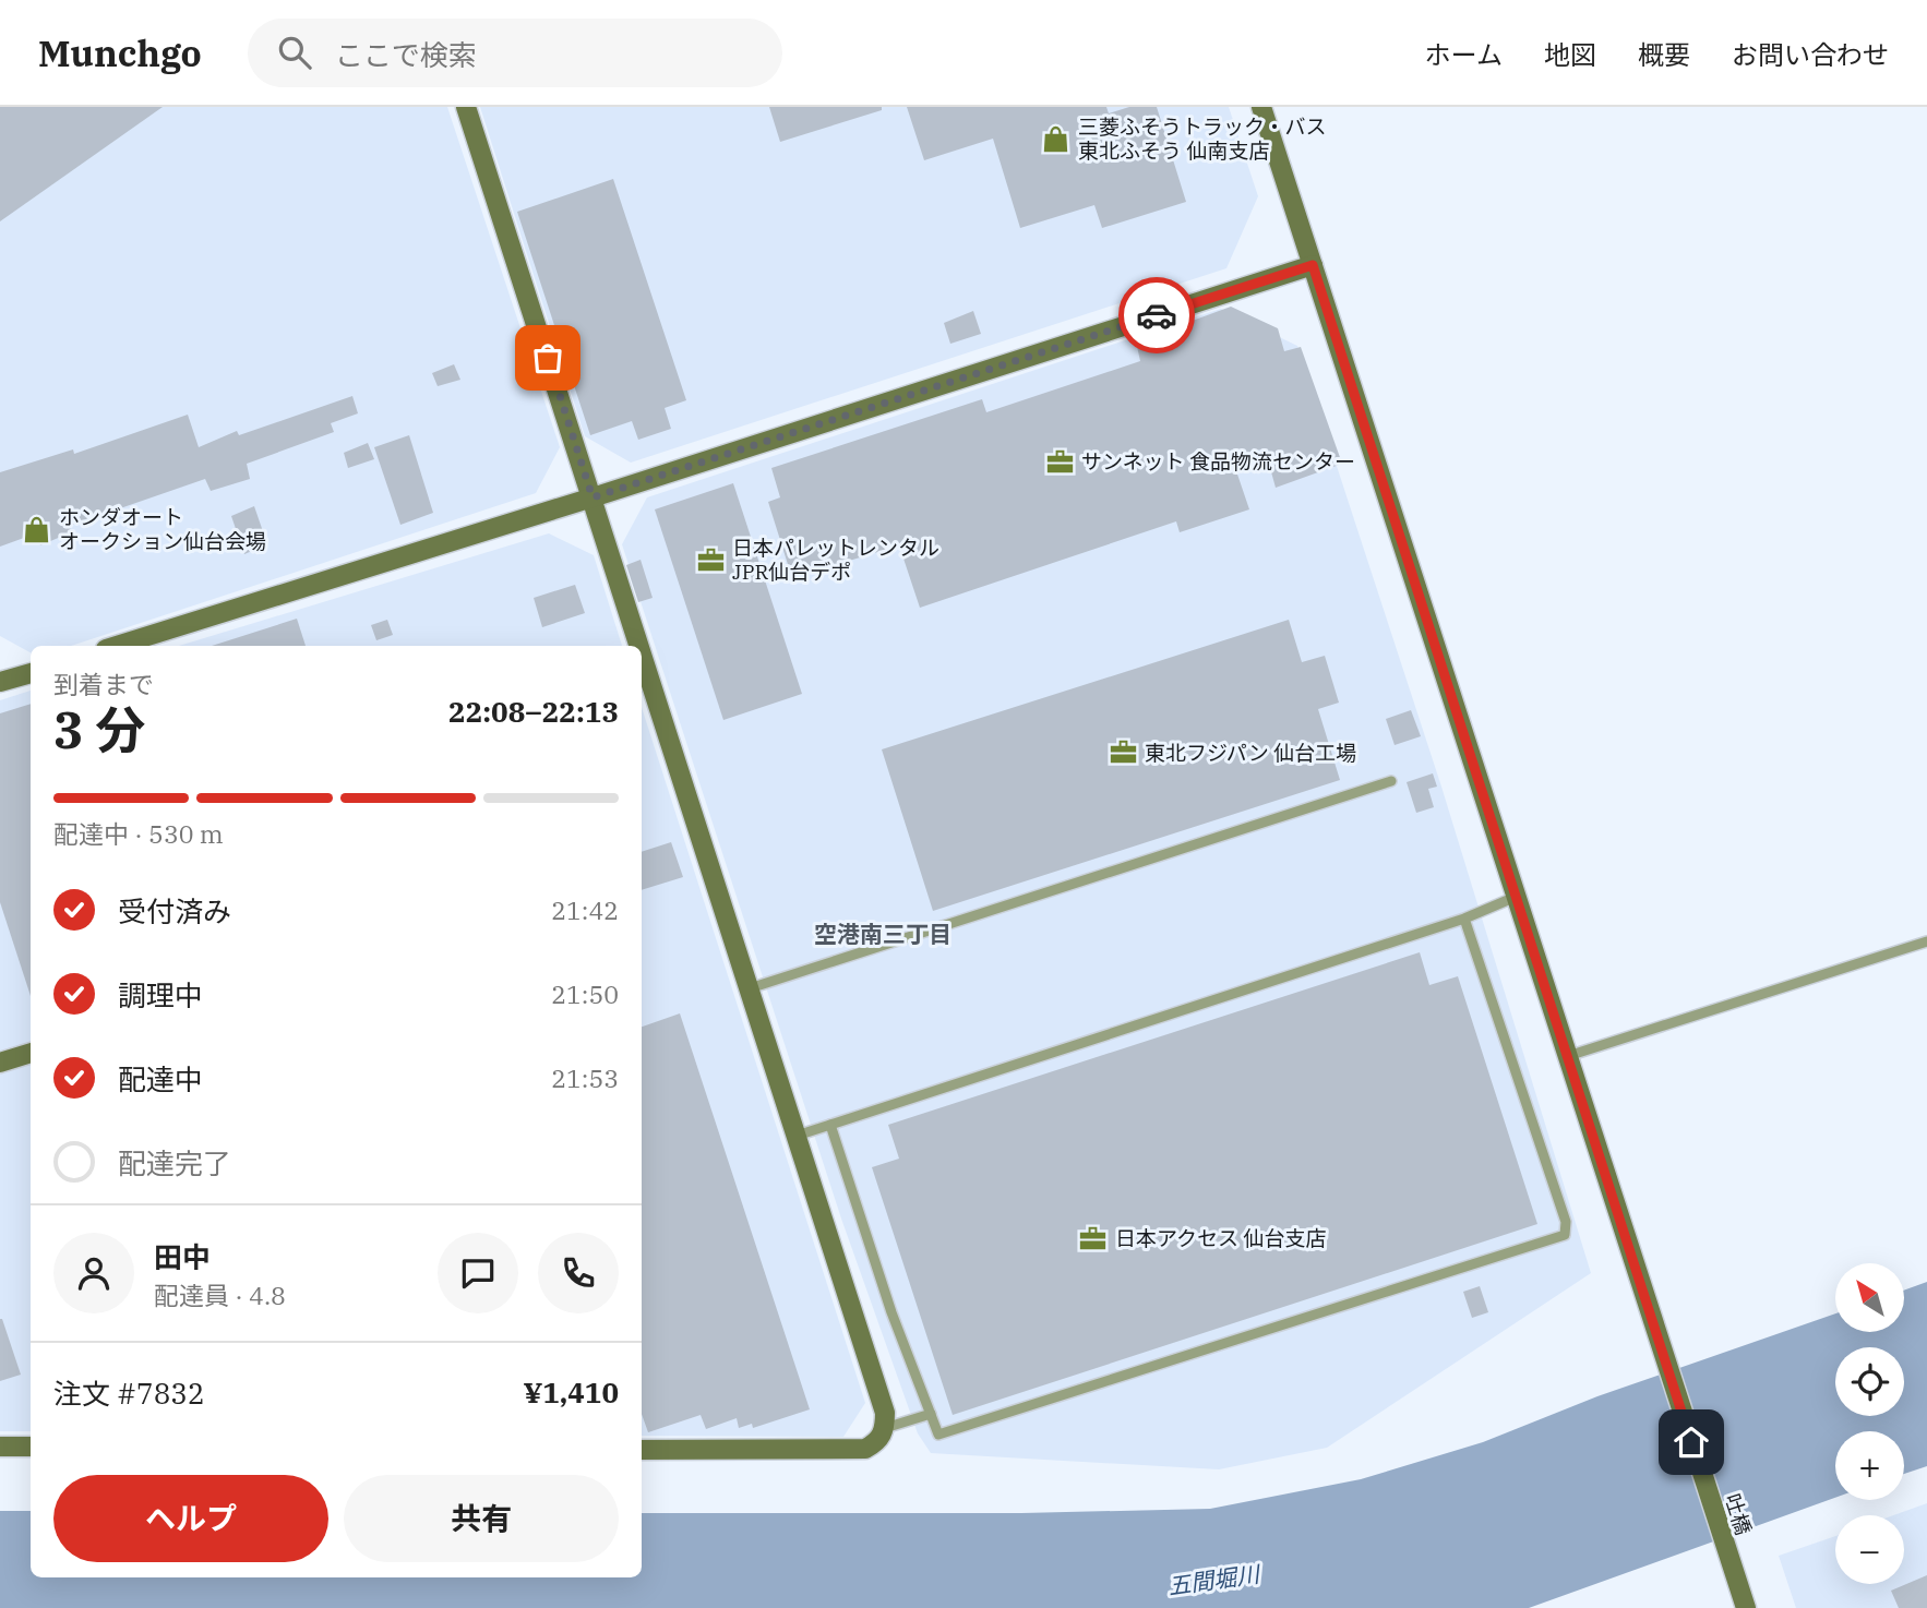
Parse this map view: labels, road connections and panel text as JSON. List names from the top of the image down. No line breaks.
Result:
{"streets":{"street":["吐橋"]},"districts":["空港南三丁目"],"water":["五間堀川"],"places":{"shop":["三菱ふそうトラック・バス 東北ふそう 仙南支店","ホンダオート オークション仙台会場"],"office":["サンネット 食品物流センター","日本パレットレンタル JPR仙台デポ","東北フジパン 仙台工場","日本アクセス 仙台支店"]},"north":"top left","page":{"header":"Munchgo","search":"ここで検索","nav":["ホーム","地図","概要","お問い合わせ"],"heading":["3 分","到着まで","22:08–22:13"],"panel":["田中","配達員 · 4.8","注文 #7832","¥1,410"],"bar":"配達中 · 530 m","list":[["受付済み","21:42"],["調理中","21:50"],["配達中","21:53"],"配達完了"],"map_buttons":["+","−"],"buttons":["ヘルプ","共有"]}}
